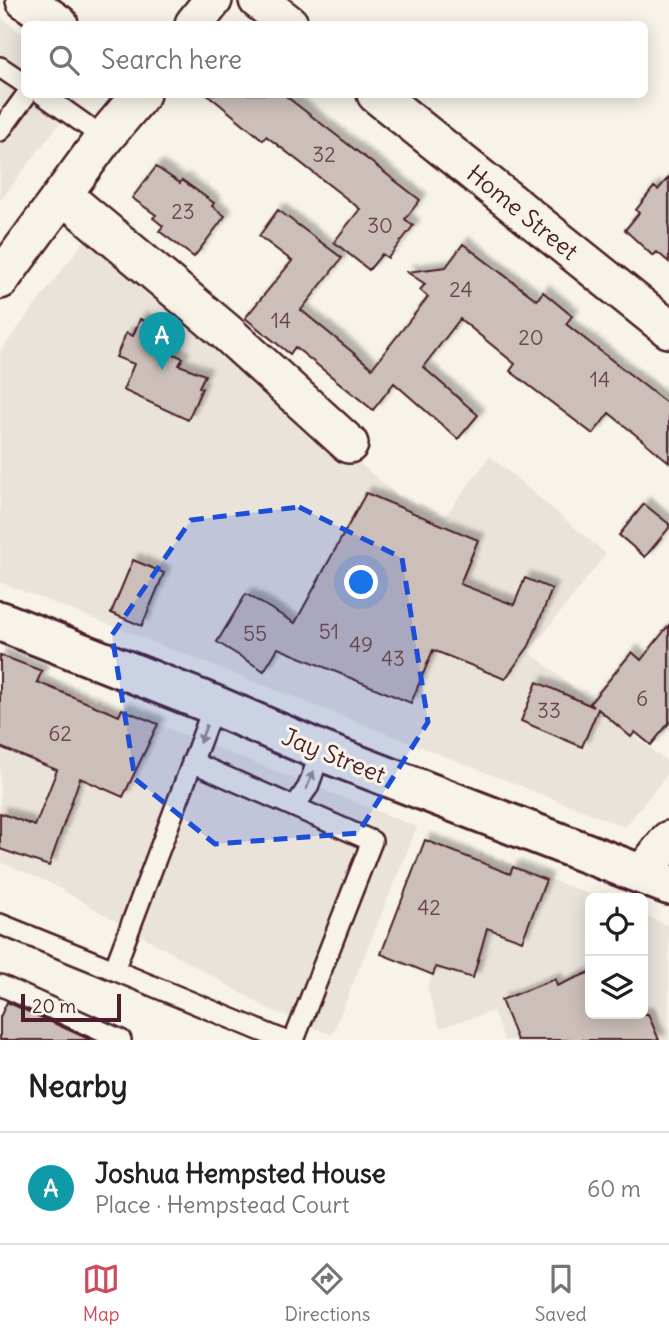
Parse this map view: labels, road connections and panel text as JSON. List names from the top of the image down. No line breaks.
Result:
{"streets":{"main road":["Jay Street"],"street":["Home Street"]},"house_numbers":["32","23","30","24","14","20","14","51","55","49","43","6","33","62","42"],"scale_bar":"20 m","page":{"search":"Search here","pins":"A","scale":"20 m","heading":"Nearby","list":[{"mark":"A","name":"Joshua Hempsted House","note":"Place · Hempstead Court","value":"60 m"}],"nav":["Map","Directions","Saved"]}}
